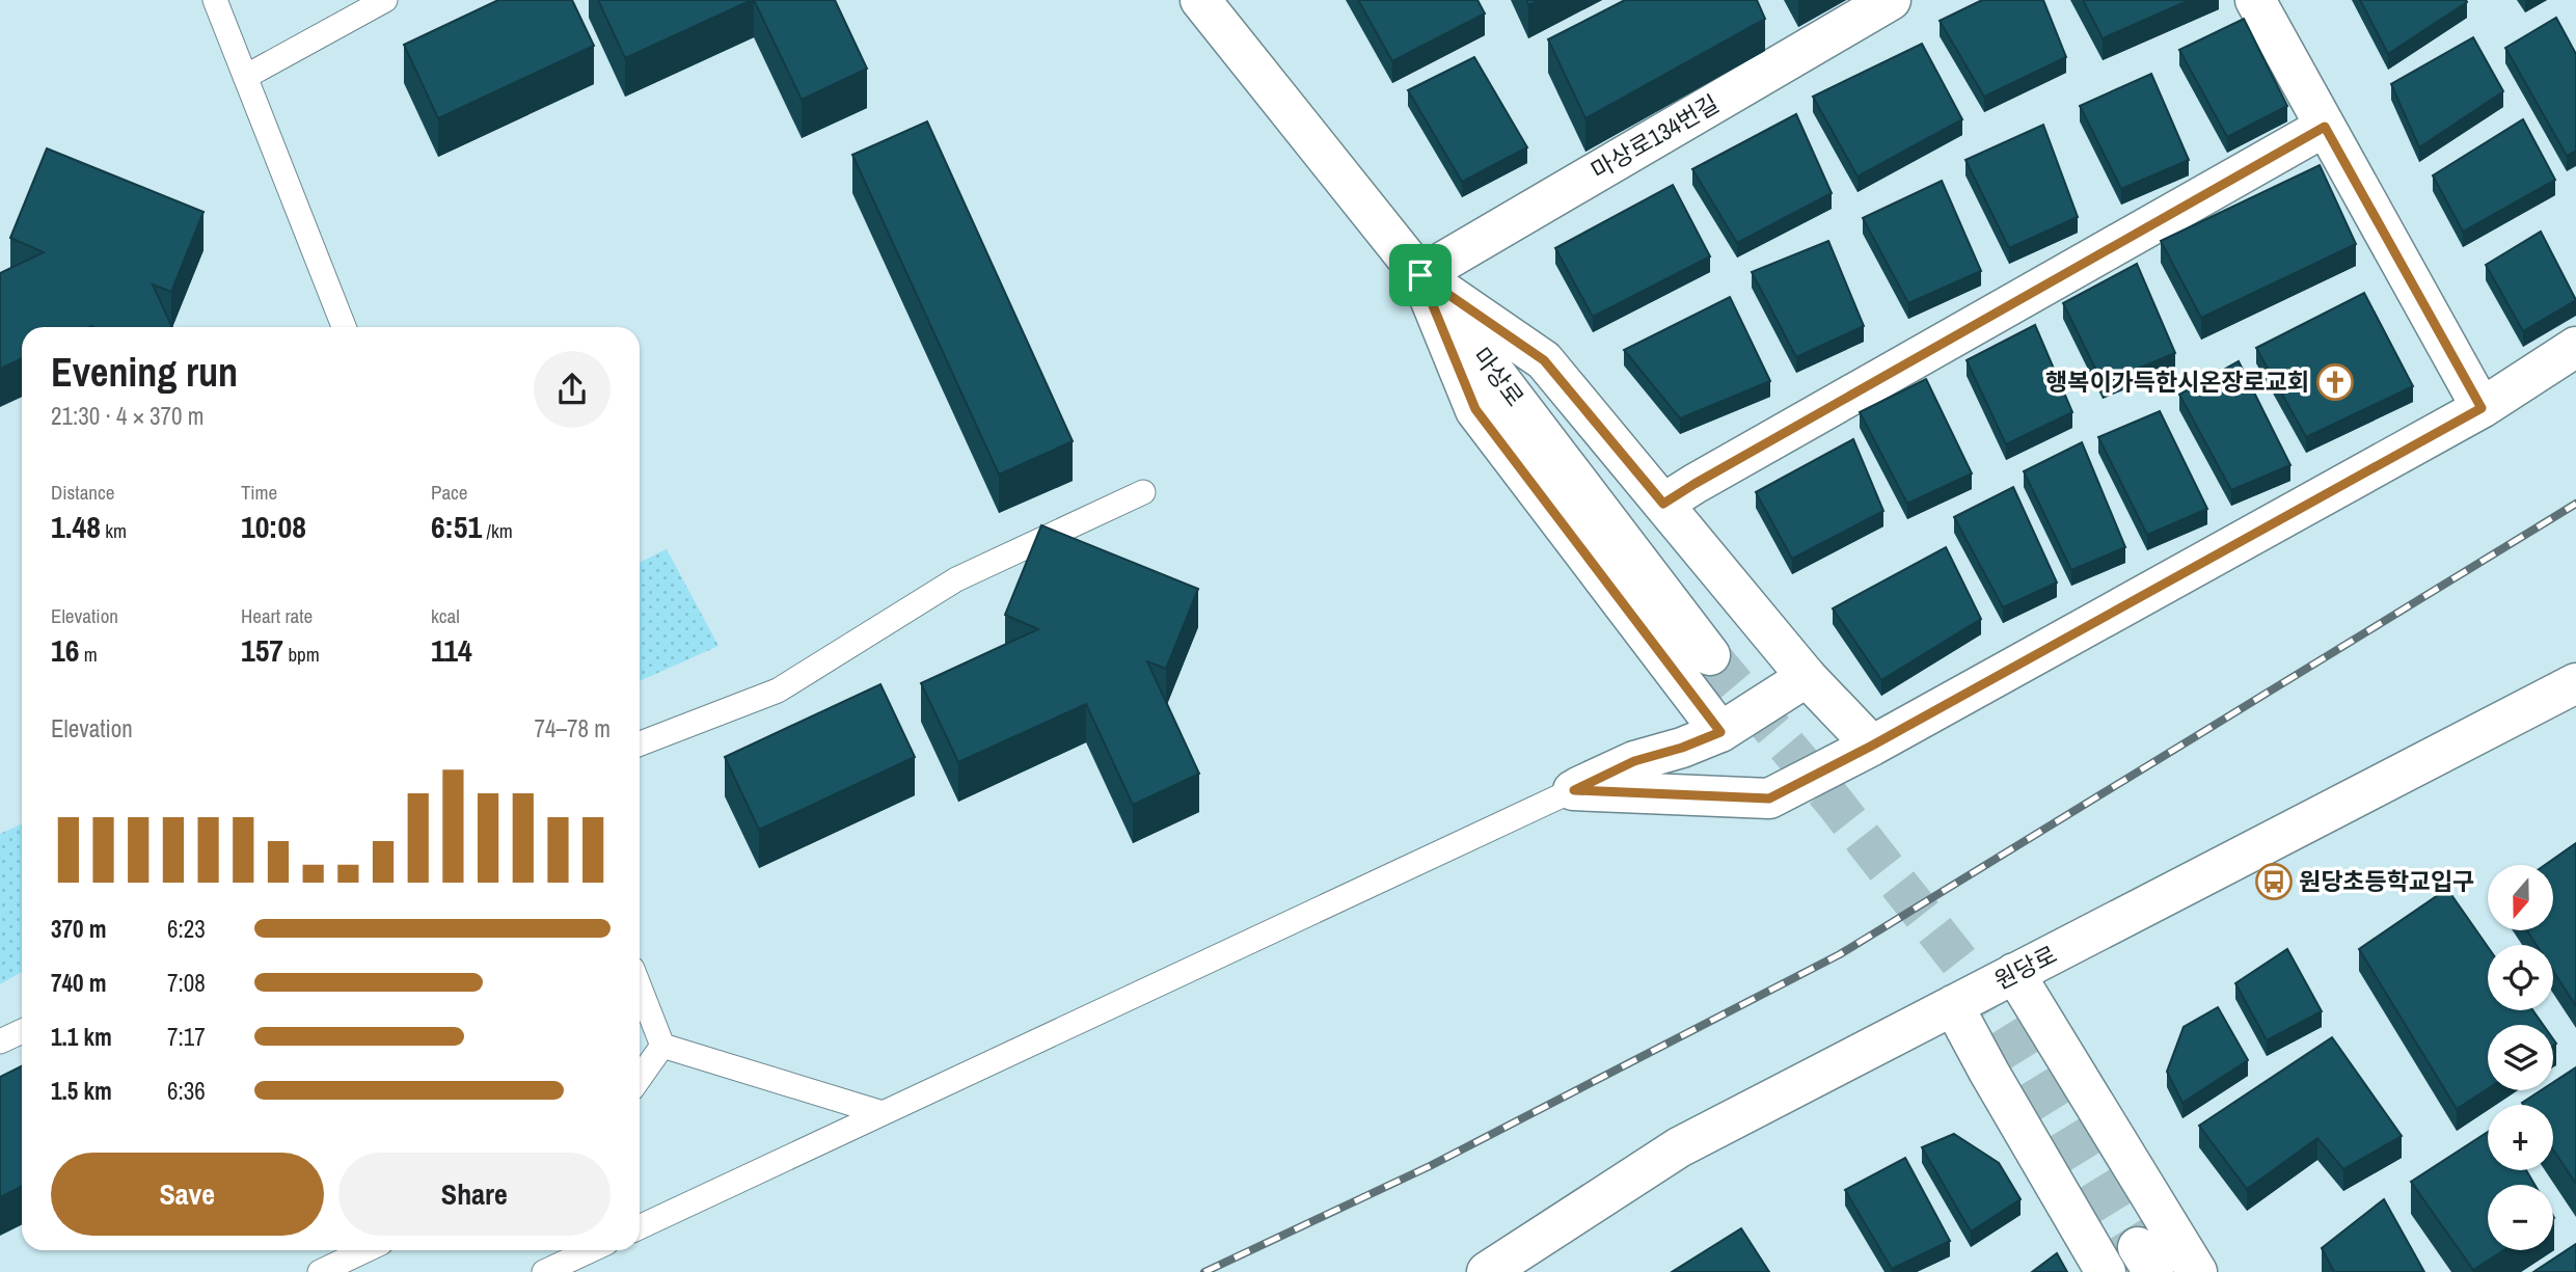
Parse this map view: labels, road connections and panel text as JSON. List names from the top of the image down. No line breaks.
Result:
{"streets":{"street":["마상로134번길","마상로","원당로"]},"crossings":[["마상로134번길","마상로"]],"places":{"church":["행복이가득한시온장로교회"],"bus stop":["원당초등학교입구"]},"north":"bottom","page":{"heading":["Evening run","21:30 · 4 × 370 m"],"stats":[["Distance","1.48 km"],["Time","10:08"],["Pace","6:51 /km"],["Elevation","16 m"],["Heart rate","157 bpm"],["kcal","114"]],"chart":["Elevation","74–78 m"],"map_buttons":["+","−"],"list":[{"name":"370 m","note":"6:23"},{"name":"740 m","note":"7:08"},{"name":"1.1 km","note":"7:17"},{"name":"1.5 km","note":"6:36"}],"buttons":["Save","Share"]}}
